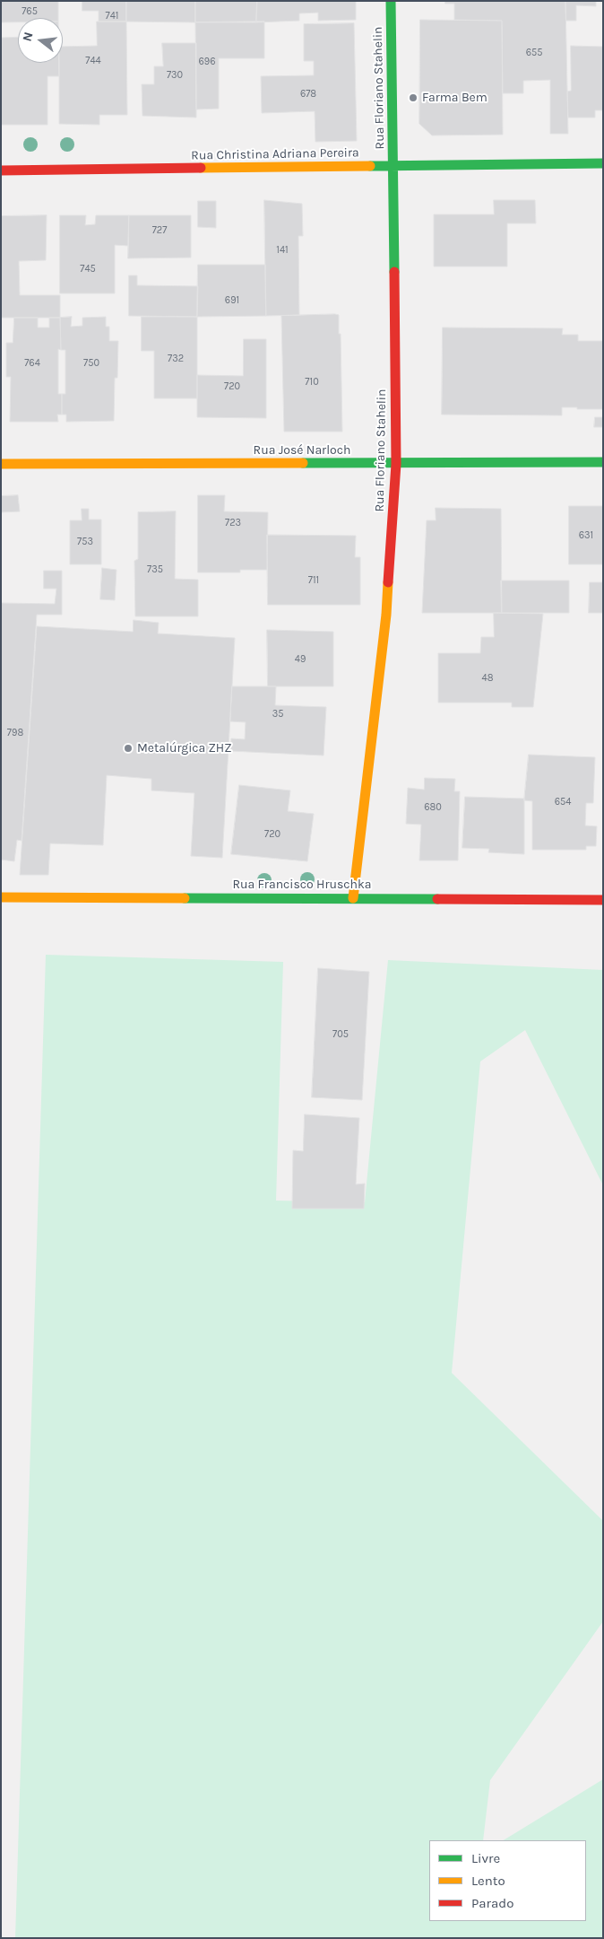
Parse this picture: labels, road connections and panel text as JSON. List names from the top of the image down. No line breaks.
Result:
{"streets":{"street":["Rua Floriano Stahelin","Rua Christina Adriana Pereira","Rua José Narloch","Rua Francisco Hruschka"]},"crossings":[["Rua Floriano Stahelin","Rua Christina Adriana Pereira"],["Rua Floriano Stahelin","Rua José Narloch"],["Rua Floriano Stahelin","Rua Francisco Hruschka"]],"places":["Farma Bem","Metalúrgica ZHZ"],"house_numbers":["765","741","655","744","696","730","678","727","141","745","691","732","764","750","710","720","723","631","753","735","711","49","48","35","798","654","680","720","705"],"legend":["Livre","Lento","Parado"],"north":"left"}
